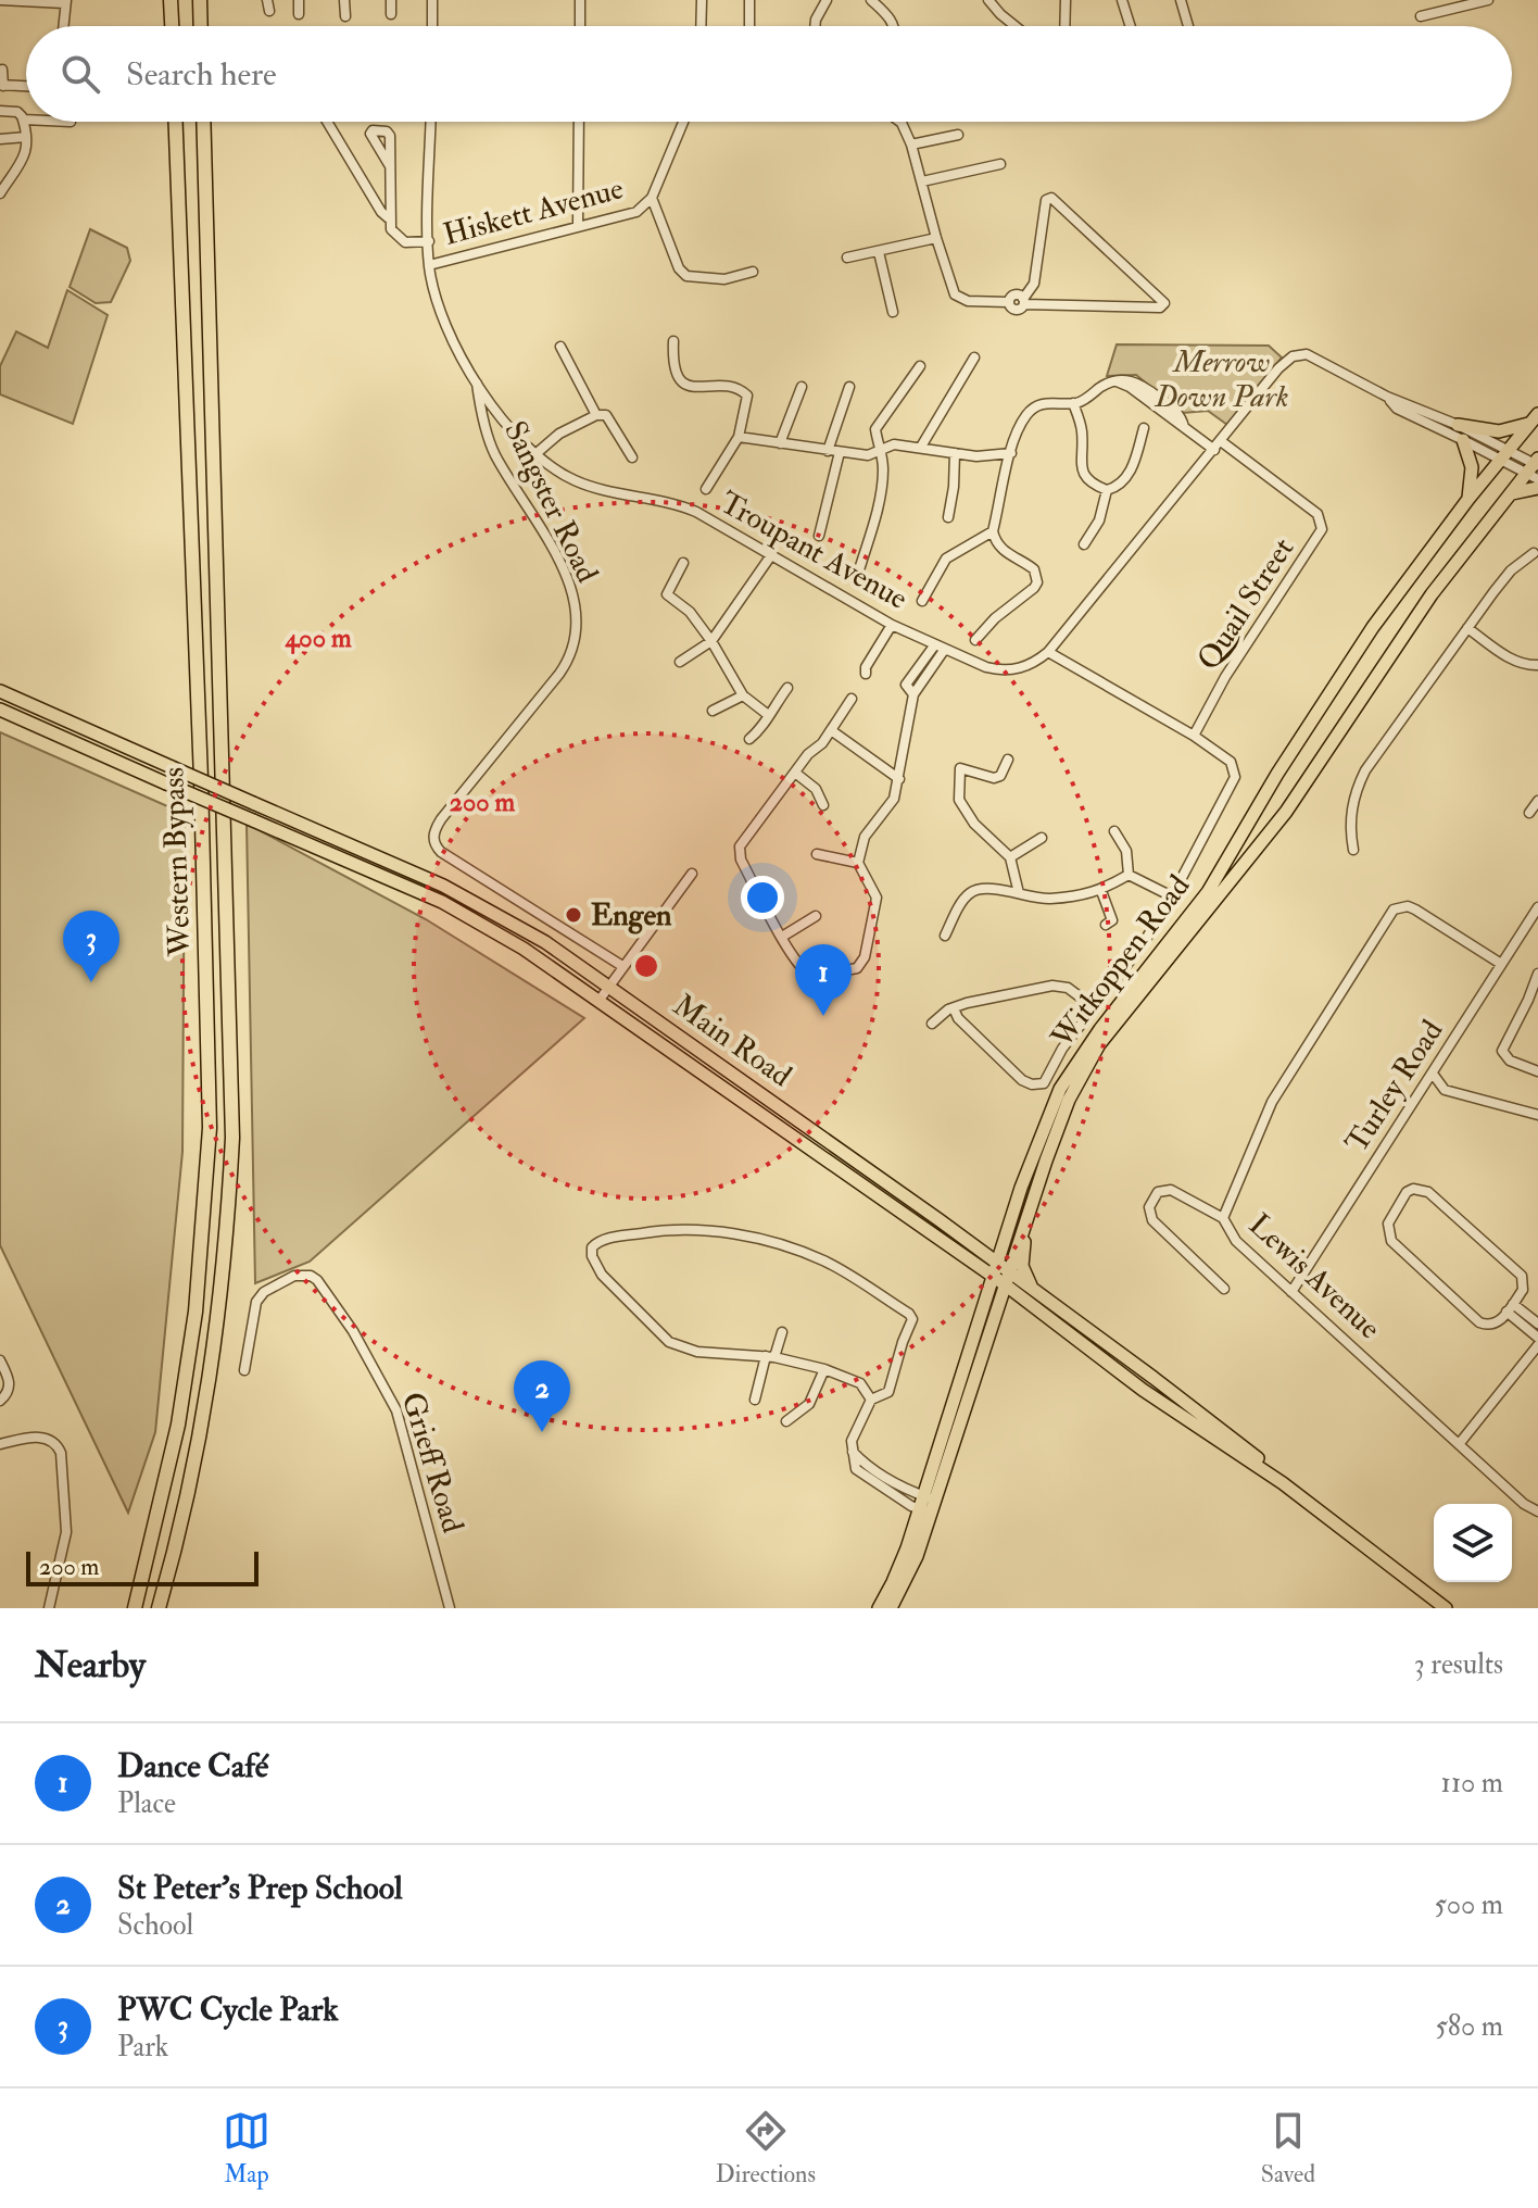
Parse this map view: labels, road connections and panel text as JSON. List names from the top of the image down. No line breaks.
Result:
{"streets":{"highway":["Western Bypass"],"main road":["Witkoppen Road","Main Road"],"street":["Hiskett Avenue","Sangster Road","Troupant Avenue","Quail Street","Turley Road","Lewis Avenue","Grieff Road"]},"crossings":[["Hiskett Avenue","Troupant Avenue"],["Sangster Road","Troupant Avenue"],["Troupant Avenue","Quail Street"],["Witkoppen Road","Main Road"],["Turley Road","Lewis Avenue"]],"parks":["Merrow Down Park"],"places":["Engen"],"scale_bar":"200 m","page":{"search":"Search here","pins":["3","1","2"],"scale":"200 m","heading":["Nearby","3 results"],"list":[{"mark":"1","name":"Dance Café","note":"Place","value":"110 m"},{"mark":"2","name":"St Peter's Prep School","note":"School","value":"500 m"},{"mark":"3","name":"PWC Cycle Park","note":"Park","value":"580 m"}],"nav":["Map","Directions","Saved"]},"rings":["400 m","200 m"]}
